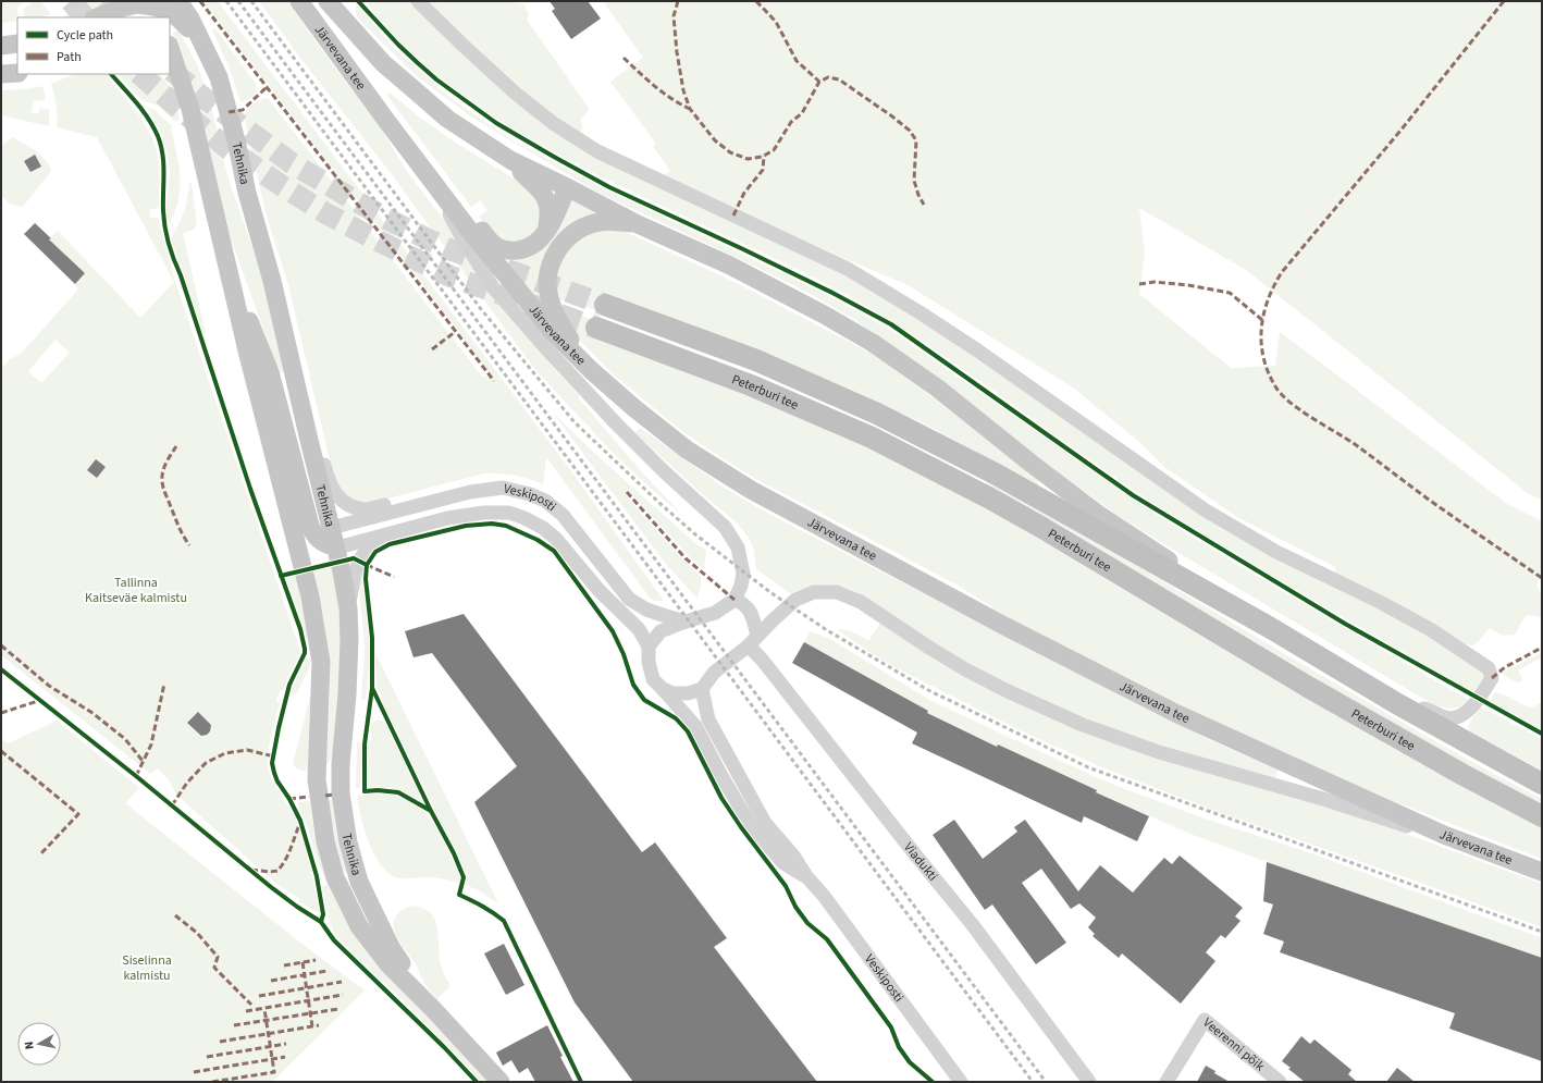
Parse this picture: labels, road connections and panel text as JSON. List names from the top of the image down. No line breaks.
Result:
{"streets":{"highway":["Järvevana tee","Peterburi tee"],"main road":["Tehnika"],"street":["Veskiposti","Viadukti","Veerenni põik"]},"crossings":[["Järvevana tee","Peterburi tee"],["Tehnika","Veskiposti"]],"parks":["Tallinna Kaitseväe kalmistu","Siselinna kalmistu"],"legend":["Cycle path","Path"],"north":"left"}
